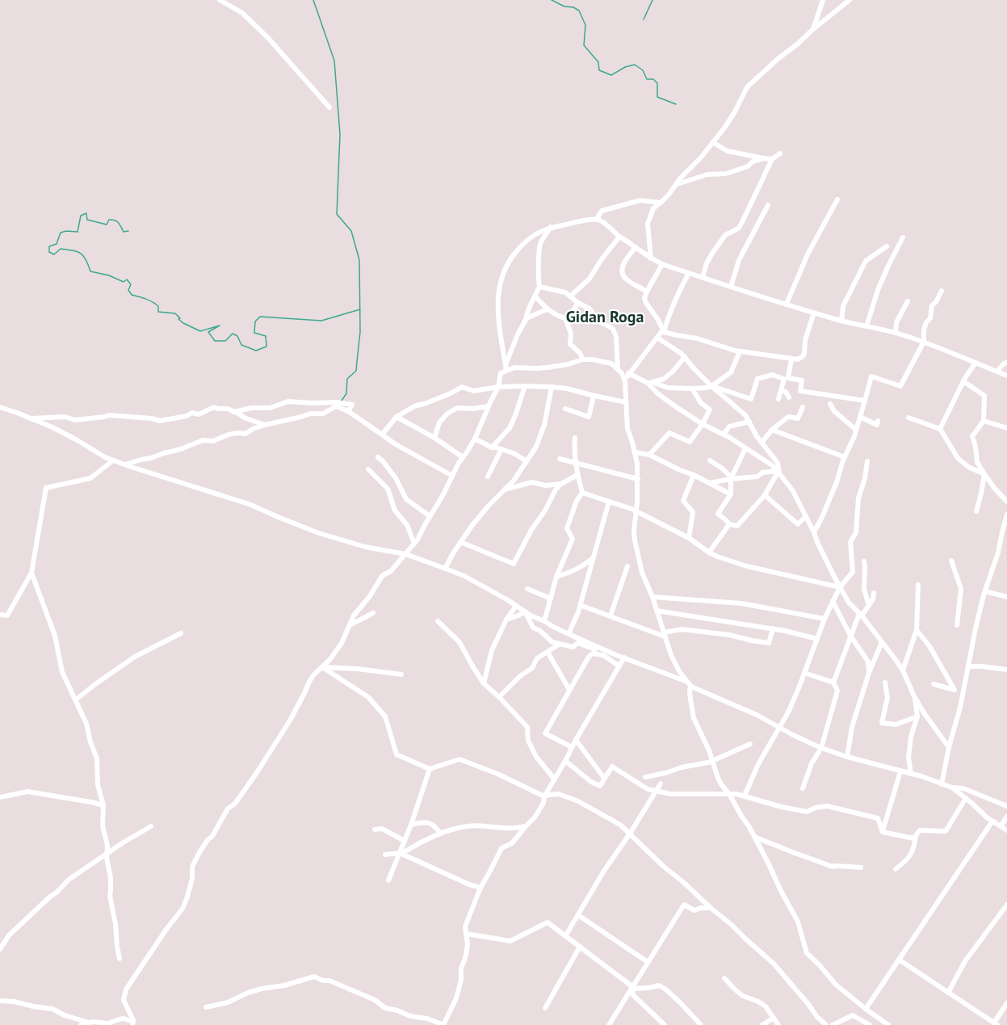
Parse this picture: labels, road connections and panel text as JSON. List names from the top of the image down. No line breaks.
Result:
{"districts":["Gidan Roga"]}
